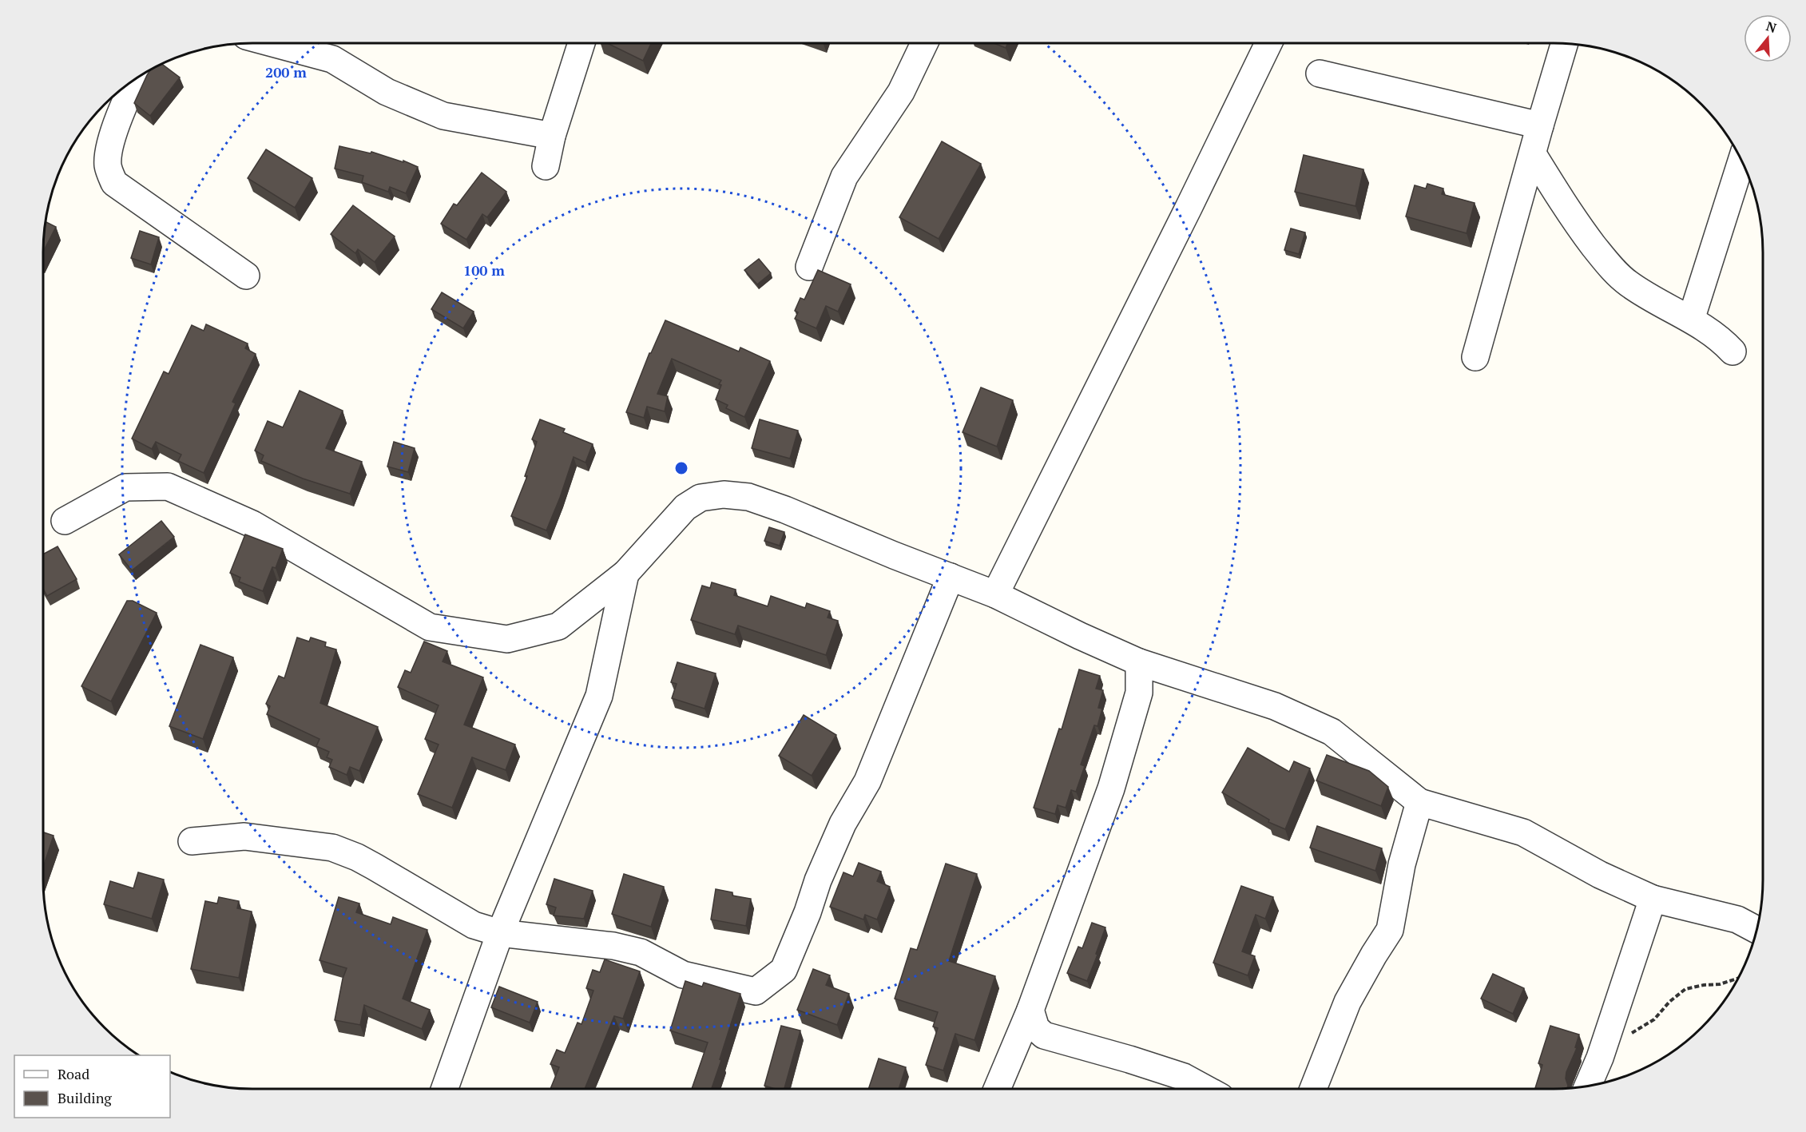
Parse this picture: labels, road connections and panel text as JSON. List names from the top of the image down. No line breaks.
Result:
{"legend":["Road","Building"],"north":"top","rings":["200 m","100 m"]}
